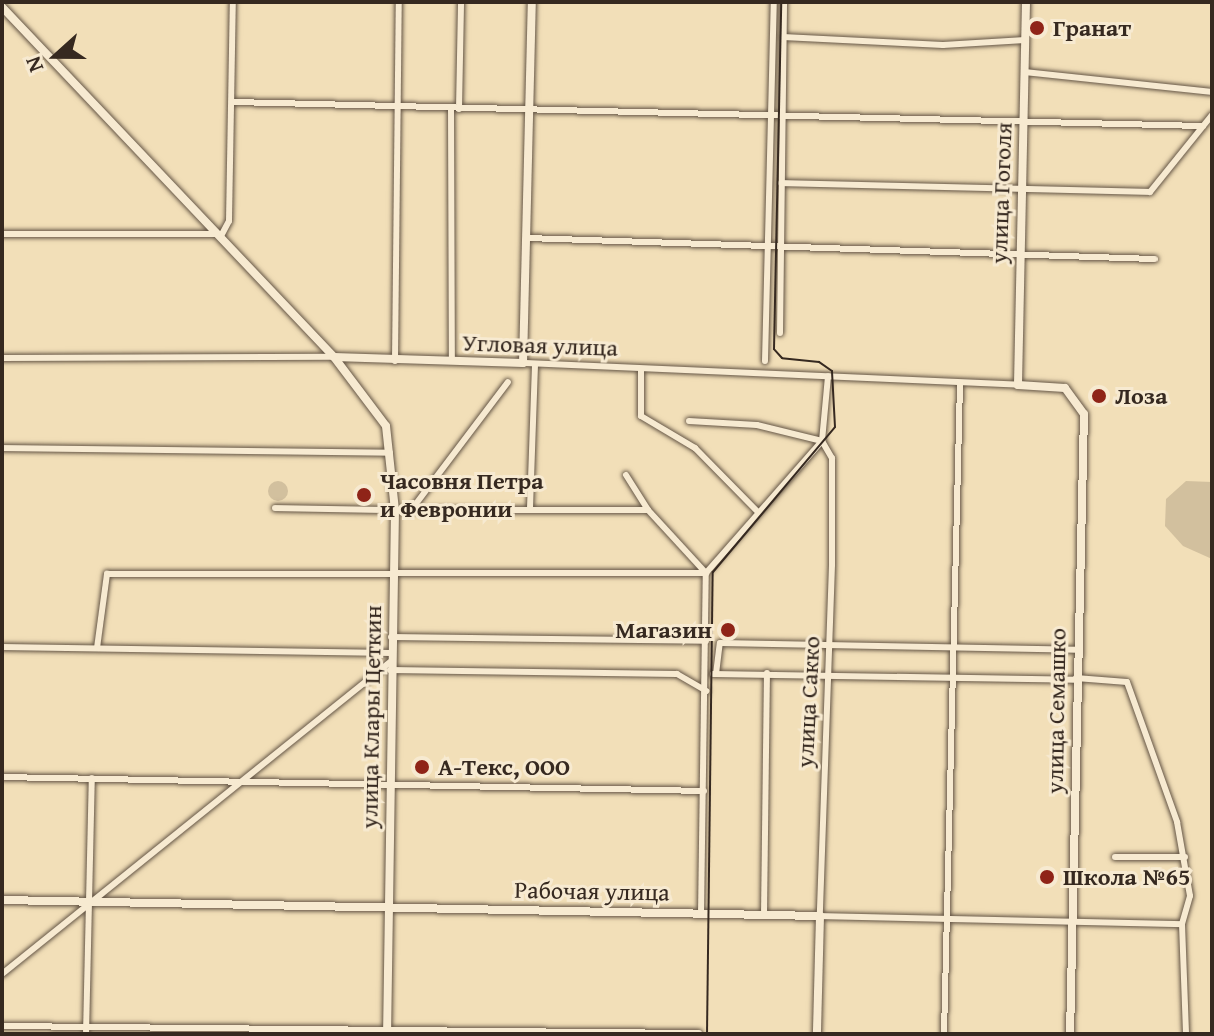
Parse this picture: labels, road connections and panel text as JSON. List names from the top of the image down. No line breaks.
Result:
{"streets":{"main road":["улица Гоголя","Угловая улица","улица Сакко","улица Семашко","улица Клары Цеткин","Рабочая улица"]},"crossings":[["улица Гоголя","Угловая улица"],["Угловая улица","улица Сакко"],["Угловая улица","улица Семашко"],["Угловая улица","улица Клары Цеткин"],["улица Сакко","Рабочая улица"],["улица Семашко","Рабочая улица"],["улица Клары Цеткин","Рабочая улица"]],"places":["Гранат","Лоза","Часовня Петра и Февронии","Магазин","А-Текс, ООО","Школа №65"],"north":"left"}
